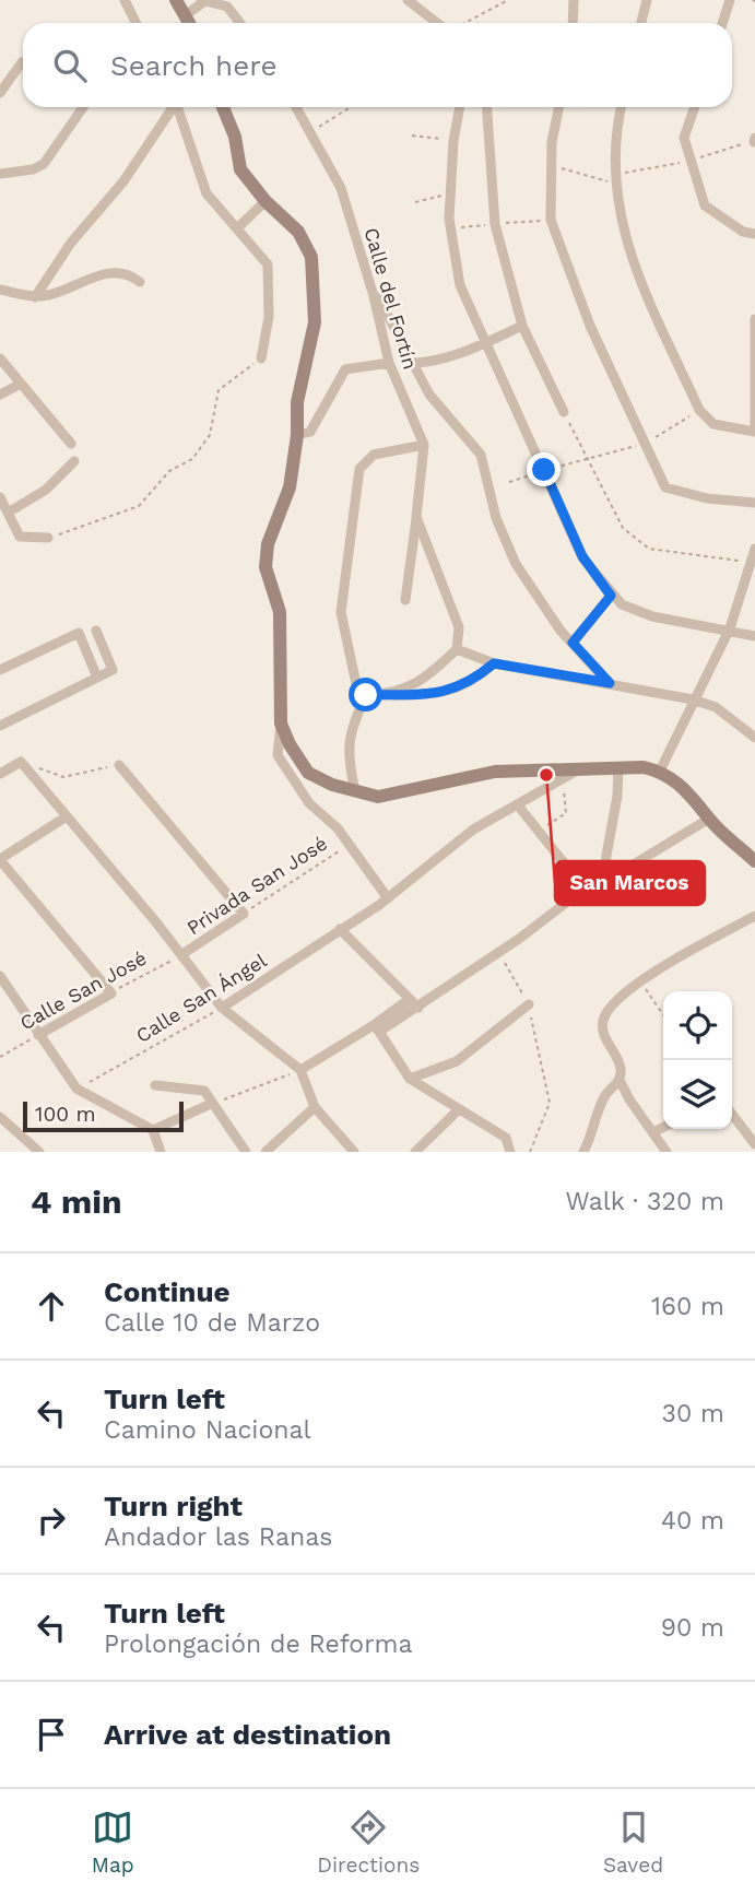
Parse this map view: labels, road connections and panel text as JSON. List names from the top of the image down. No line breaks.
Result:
{"streets":{"street":["Calle del Fortín","Privada San José","Calle San José","Calle San Ángel"]},"crossings":[["Privada San José","Calle San José"]],"places":["San Marcos"],"scale_bar":"100 m","page":{"search":"Search here","scale":"100 m","heading":["4 min","Walk · 320 m"],"list":[["Continue","Calle 10 de Marzo","160 m"],["Turn left","Camino Nacional","30 m"],["Turn right","Andador las Ranas","40 m"],["Turn left","Prolongación de Reforma","90 m"],"Arrive at destination"],"nav":["Map","Directions","Saved"]}}
